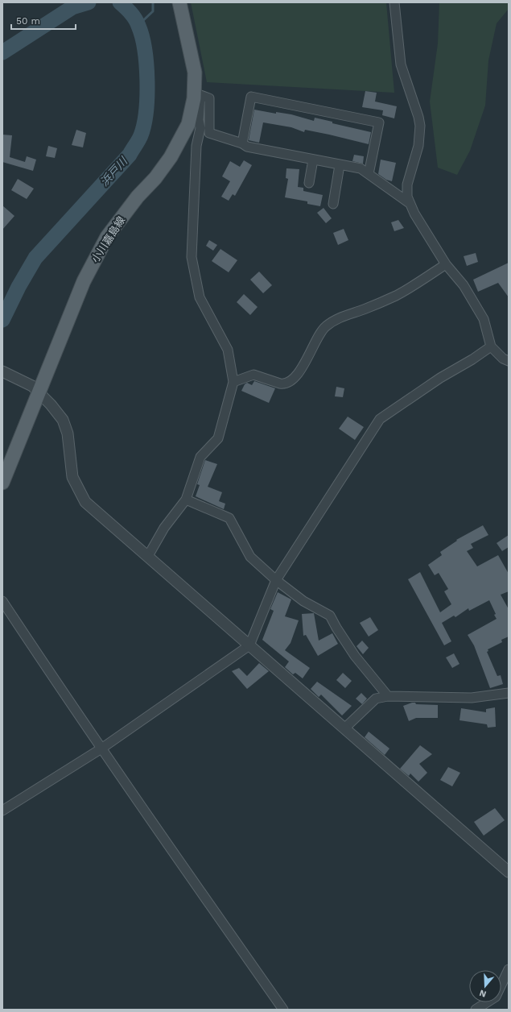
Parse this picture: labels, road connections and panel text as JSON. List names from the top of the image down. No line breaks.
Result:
{"streets":{"main road":["小川嘉島線"]},"water":["浜戸川"],"scale_bar":"50 m","north":"bottom"}
